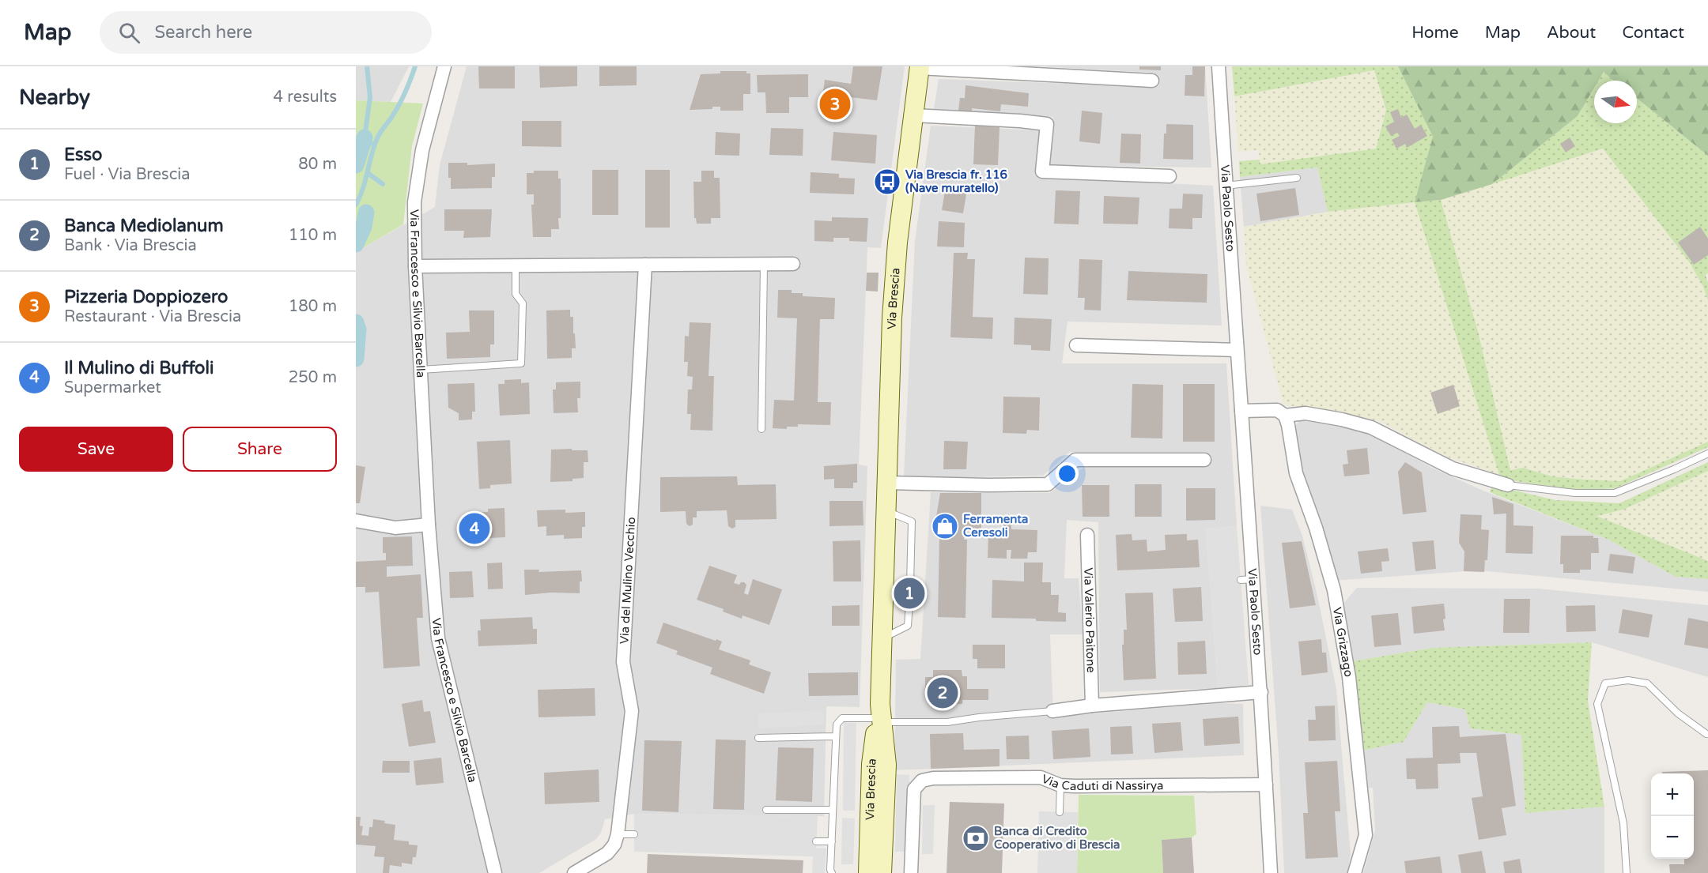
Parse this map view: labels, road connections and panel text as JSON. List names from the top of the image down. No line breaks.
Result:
{"streets":{"main road":["Via Brescia"],"street":["Via Paolo Sesto","Via Francesco e Silvio Barcella","Via del Mulino Vecchio","Via Valerio Paitone","Via Grizzago","Via Caduti di Nassirya"]},"crossings":[["Via Paolo Sesto","Via Caduti di Nassirya"]],"places":{"bus stop":["Via Brescia fr. 116 (Nave muratello)"],"shop":["Ferramenta Ceresoli"],"bank":["Banca di Credito Cooperativo di Brescia"]},"north":"right","page":{"header":"Map","search":"Search here","nav":["Home","Map","About","Contact"],"heading":["Nearby","4 results"],"pins":["3","4","1","2"],"list":[{"mark":"1","name":"Esso","note":"Fuel · Via Brescia","value":"80 m"},{"mark":"2","name":"Banca Mediolanum","note":"Bank · Via Brescia","value":"110 m"},{"mark":"3","name":"Pizzeria Doppiozero","note":"Restaurant · Via Brescia","value":"180 m"},{"mark":"4","name":"Il Mulino di Buffoli","note":"Supermarket","value":"250 m"}],"buttons":["Save","Share"],"map_buttons":["+","−"]}}
